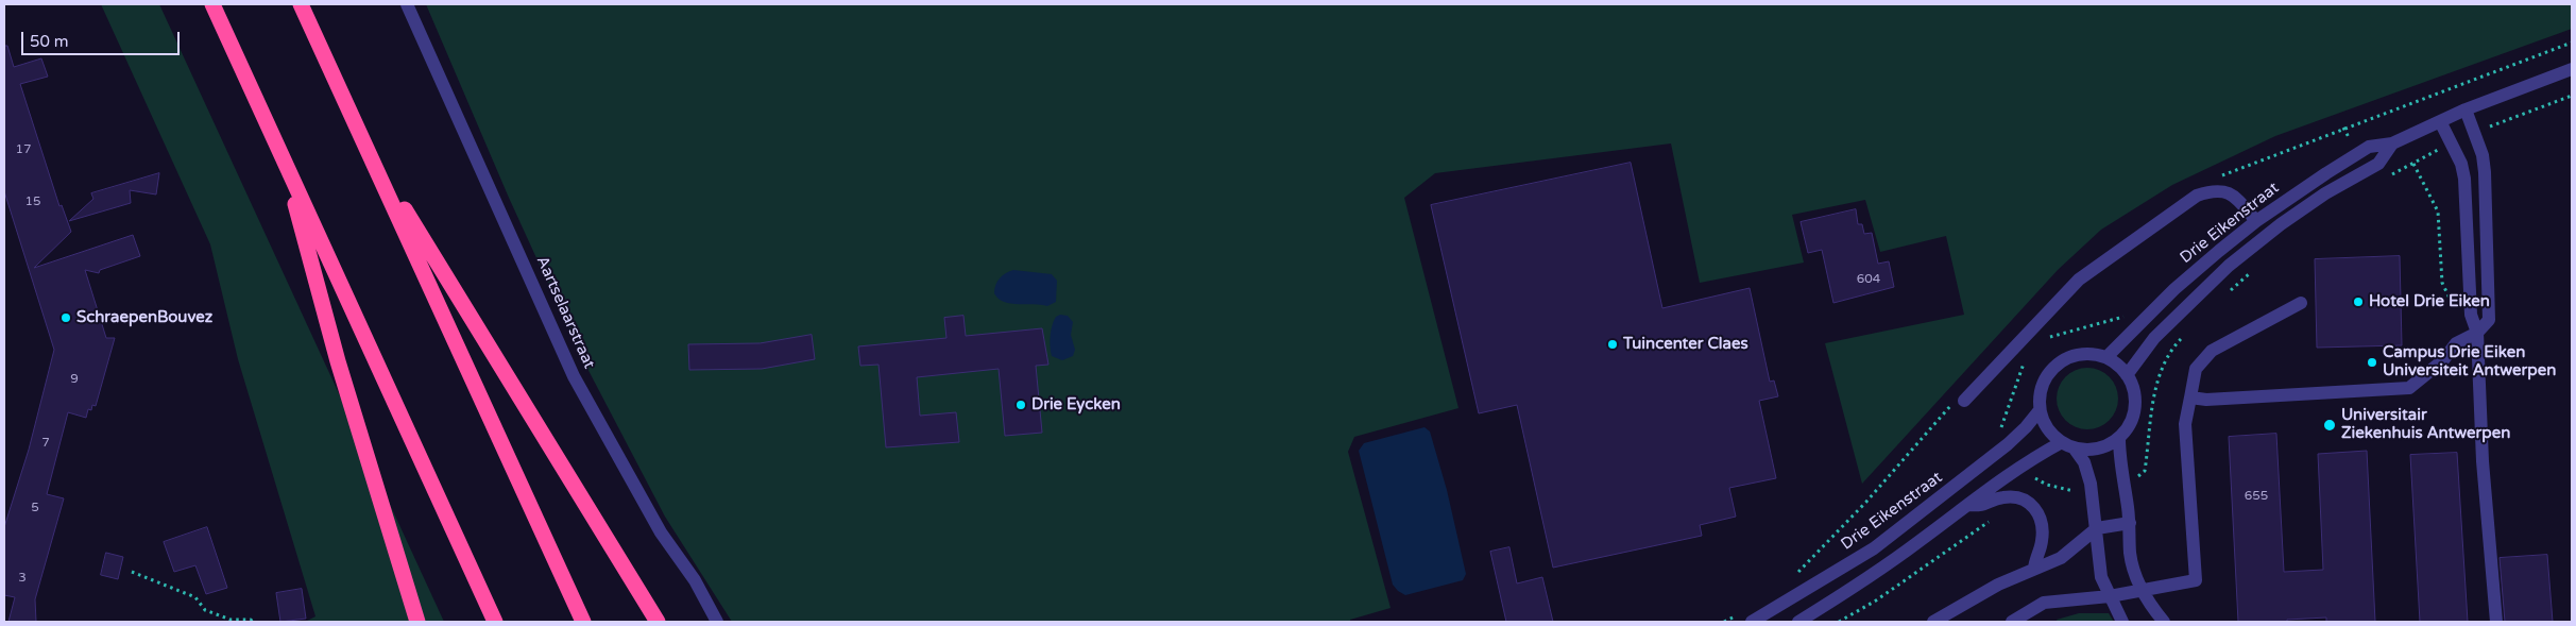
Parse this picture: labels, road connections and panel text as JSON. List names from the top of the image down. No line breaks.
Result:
{"streets":{"street":["Drie Eikenstraat","Aartselaarstraat"]},"places":["Hotel Drie Eiken","SchraepenBouvez","Tuincenter Claes","Campus Drie Eiken Universiteit Antwerpen","Drie Eycken","Universitair Ziekenhuis Antwerpen"],"house_numbers":["17","15","604","9","7","655","5","3"],"scale_bar":"50 m"}
